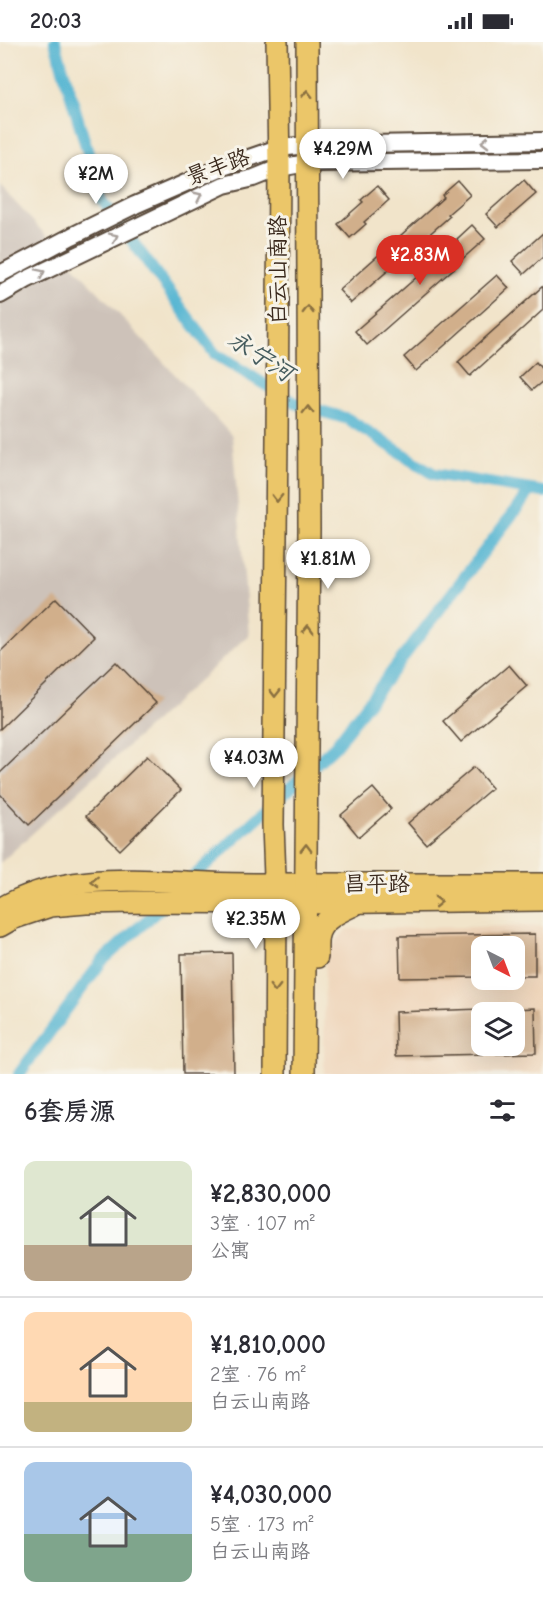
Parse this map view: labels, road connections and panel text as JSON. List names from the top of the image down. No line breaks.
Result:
{"streets":{"main road":["白云山南路","昌平路"],"street":["景丰路"]},"crossings":[["景丰路","白云山南路"],["白云山南路","昌平路"]],"water":["永宁河"],"north":"bottom right","page":{"status":"20:03","price":["¥4.29M","¥2M","¥2.83M","¥1.81M","¥4.03M","¥2.35M"],"heading":"6套房源","list":[{"name":"¥2,830,000","note":"3室 · 107 m² · 公寓"},{"name":"¥1,810,000","note":"2室 · 76 m² · 白云山南路"},{"name":"¥4,030,000","note":"5室 · 173 m² · 白云山南路"}]}}
